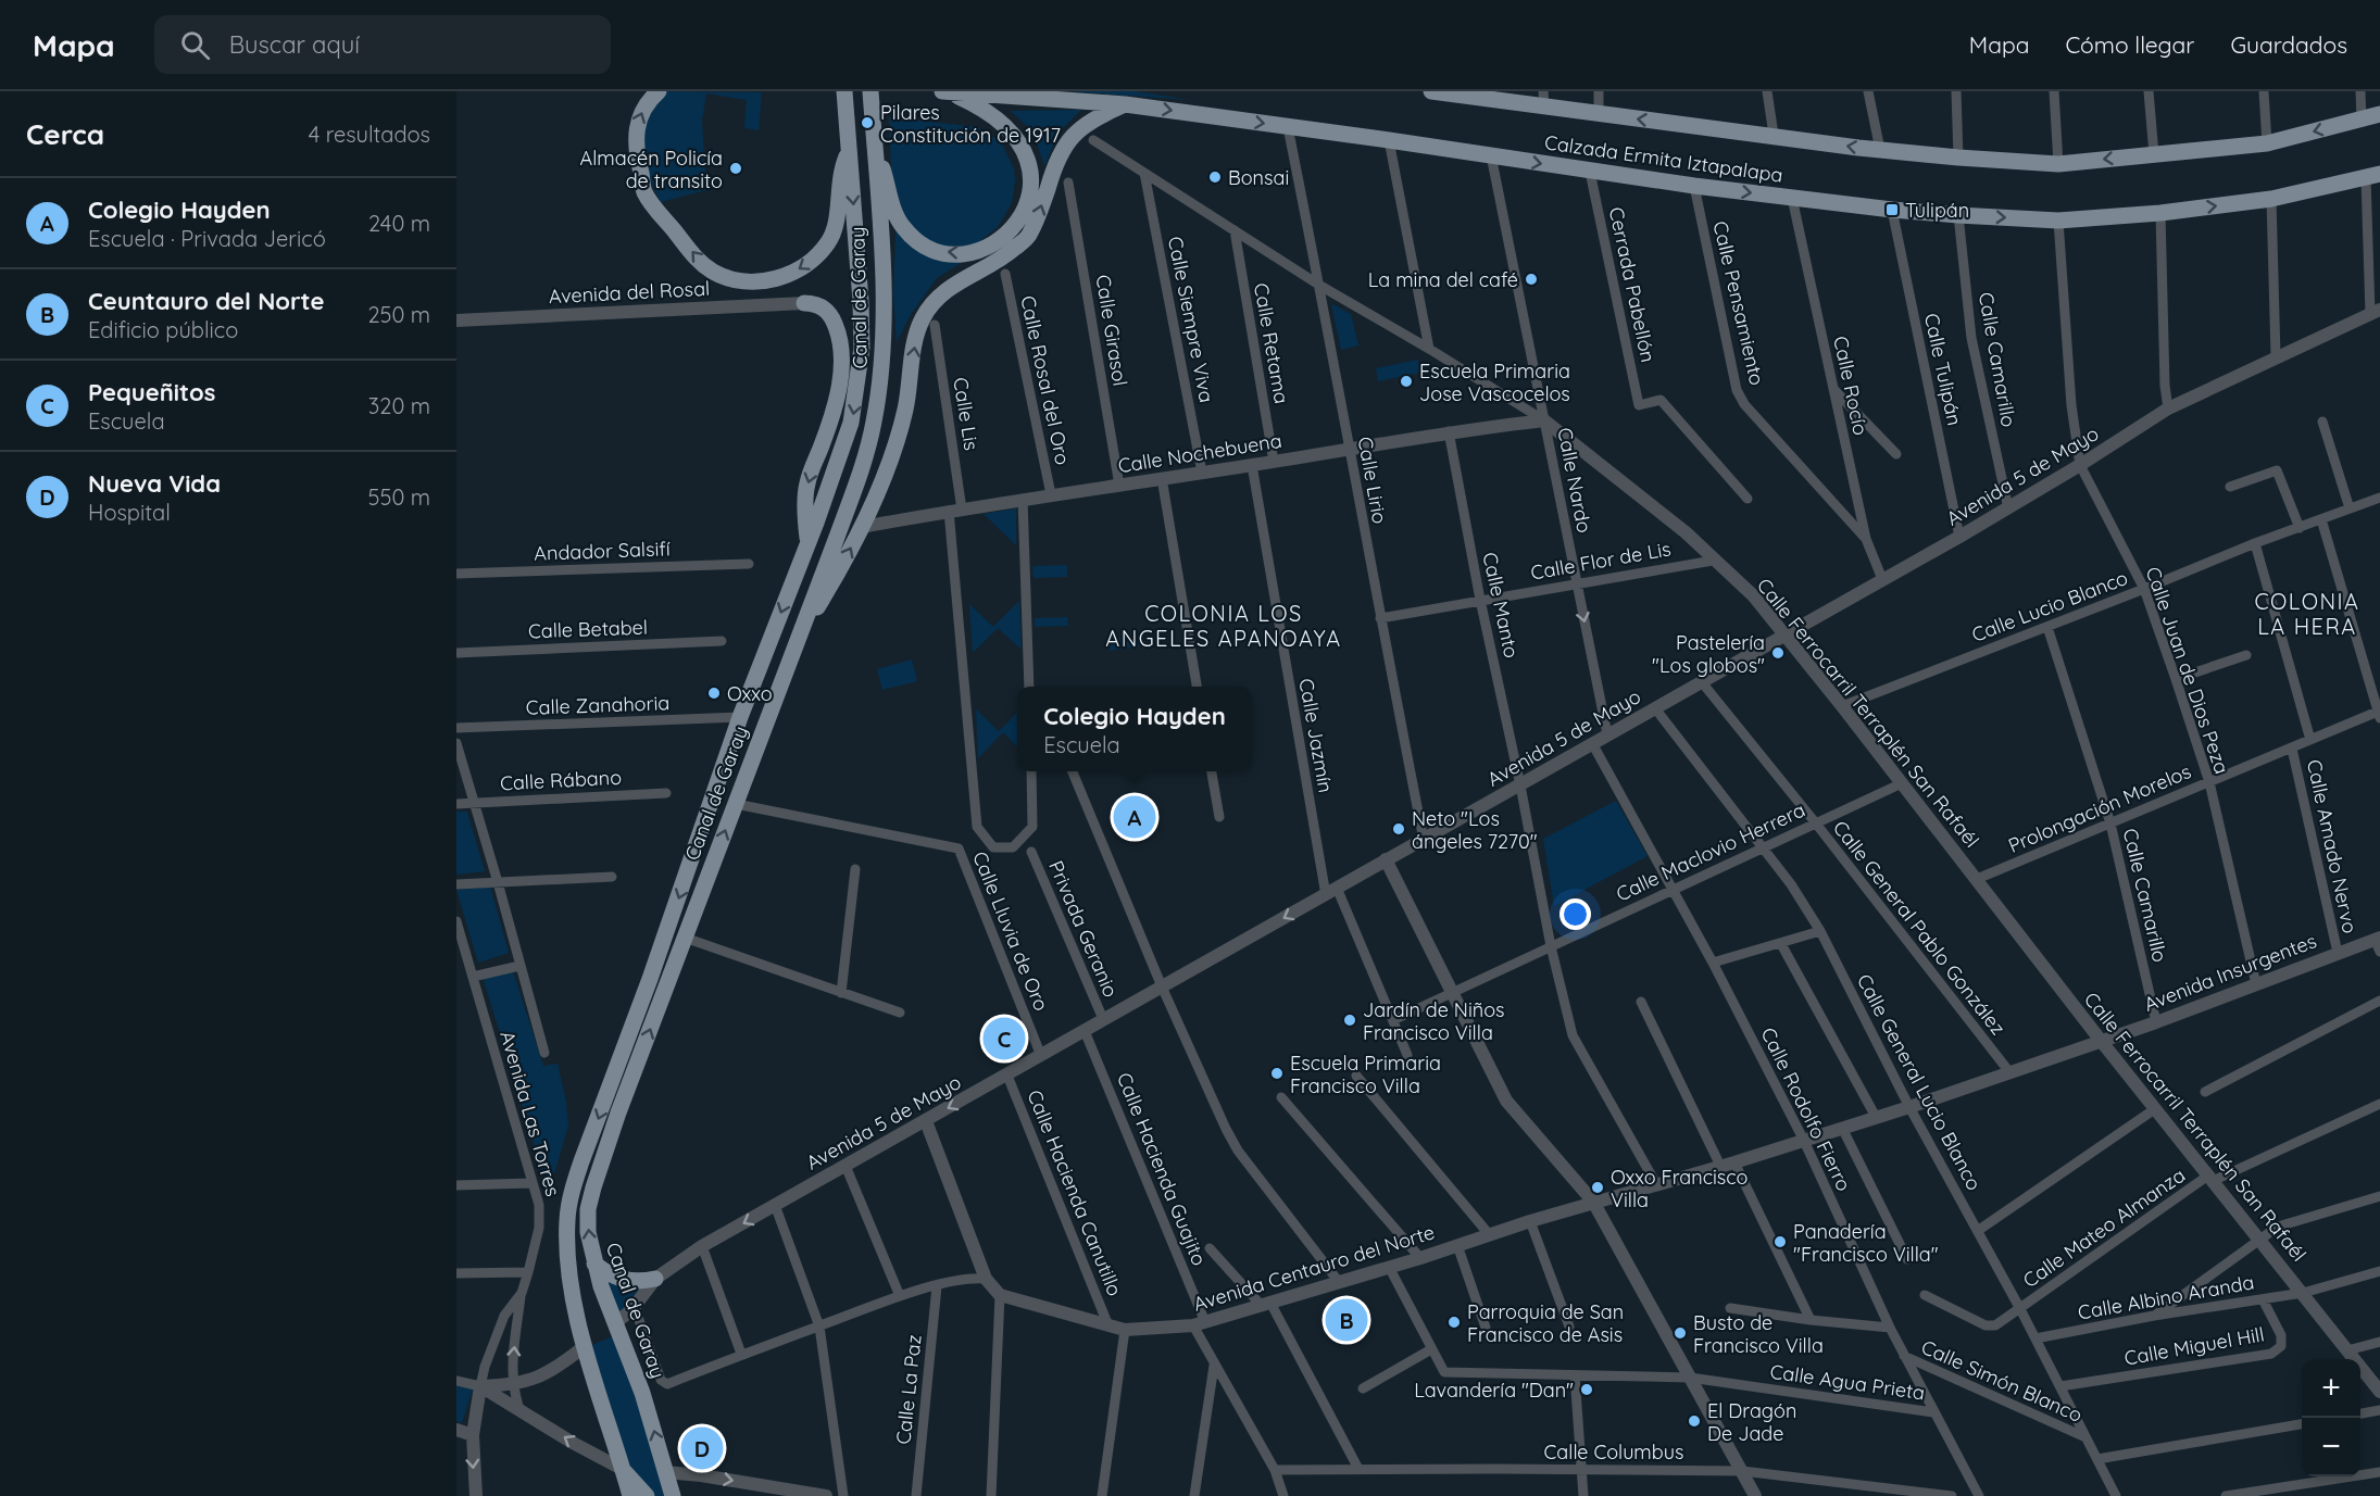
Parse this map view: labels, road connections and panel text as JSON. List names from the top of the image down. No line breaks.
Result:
{"streets":{"main road":["Calzada Ermita Iztapalapa","Canal de Garay"],"street":["Cerrada Pabellón","Avenida del Rosal","Calle Pensamiento","Calle Siempre Viva","Calle Girasol","Calle Retama","Calle Camarillo","Calle Tulipán","Calle Rosal del Oro","Calle Rocío","Calle Lis","Calle Nochebuena","Avenida 5 de Mayo","Calle Lirio","Calle Nardo","Andador Salsifí","Calle Flor de Lis","Calle Manto","Calle Lucio Blanco","Calle Betabel","Calle Juan de Dios Peza","Calle Zanahoria","Calle Ferrocarril Terraplén San Rafaél","Calle Jazmín","Calle Rábano","Prolongación Morelos","Calle Amado Nervo","Calle Maclovio Herrera","Calle General Pablo González","Privada Geranio","Calle Lluvia de Oro","Avenida Insurgentes","Calle General Lucio Blanco","Calle Rodolfo Fierro","Avenida Las Torres","Calle Hacienda Guajito","Calle Hacienda Canutillo","Calle Mateo Almanza","Avenida Centauro del Norte","Calle Albino Aranda","Calle Miguel Hill","Calle Simón Blanco","Calle Agua Prieta","Calle La Paz","Calle Columbus"]},"crossings":[["Calzada Ermita Iztapalapa","Cerrada Pabellón"],["Calzada Ermita Iztapalapa","Calle Pensamiento"],["Calzada Ermita Iztapalapa","Calle Camarillo"],["Calzada Ermita Iztapalapa","Calle Tulipán"],["Calzada Ermita Iztapalapa","Calle Rocío"],["Calzada Ermita Iztapalapa","Calle Lirio"],["Calzada Ermita Iztapalapa","Calle Nardo"],["Calzada Ermita Iztapalapa","Calle Juan de Dios Peza"],["Canal de Garay","Avenida 5 de Mayo"],["Canal de Garay","Calle Zanahoria"],["Canal de Garay","Calle Lluvia de Oro"],["Calle Pensamiento","Calle Rocío"],["Calle Siempre Viva","Calle Nochebuena"],["Calle Siempre Viva","Calle Ferrocarril Terraplén San Rafaél"],["Calle Girasol","Calle Nochebuena"],["Calle Retama","Calle Nochebuena"],["Calle Retama","Calle Ferrocarril Terraplén San Rafaél"],["Calle Camarillo","Avenida 5 de Mayo"],["Calle Camarillo","Calle Lucio Blanco"],["Calle Camarillo","Prolongación Morelos"],["Calle Camarillo","Avenida Insurgentes"],["Calle Tulipán","Avenida 5 de Mayo"],["Calle Rosal del Oro","Calle Nochebuena"],["Calle Rocío","Avenida 5 de Mayo"],["Calle Lis","Calle Nochebuena"],["Calle Nochebuena","Calle Lirio"],["Calle Nochebuena","Calle Nardo"],["Calle Nochebuena","Calle Manto"],["Calle Nochebuena","Calle Ferrocarril Terraplén San Rafaél"],["Calle Nochebuena","Calle Jazmín"],["Avenida 5 de Mayo","Calle Lirio"],["Avenida 5 de Mayo","Calle Nardo"],["Avenida 5 de Mayo","Calle Manto"],["Avenida 5 de Mayo","Calle Juan de Dios Peza"],["Avenida 5 de Mayo","Calle Ferrocarril Terraplén San Rafaél"],["Avenida 5 de Mayo","Calle Jazmín"],["Avenida 5 de Mayo","Calle General Pablo González"],["Avenida 5 de Mayo","Privada Geranio"],["Avenida 5 de Mayo","Calle Lluvia de Oro"],["Avenida 5 de Mayo","Calle General Lucio Blanco"],["Avenida 5 de Mayo","Calle Rodolfo Fierro"],["Avenida 5 de Mayo","Calle Hacienda Guajito"],["Avenida 5 de Mayo","Calle Hacienda Canutillo"],["Calle Lirio","Calle Flor de Lis"],["Calle Lirio","Calle Ferrocarril Terraplén San Rafaél"],["Calle Nardo","Calle Flor de Lis"],["Calle Nardo","Calle Ferrocarril Terraplén San Rafaél"],["Calle Flor de Lis","Calle Manto"],["Calle Flor de Lis","Calle Ferrocarril Terraplén San Rafaél"],["Calle Manto","Calle Maclovio Herrera"],["Calle Manto","Avenida Centauro del Norte"],["Calle Lucio Blanco","Calle Juan de Dios Peza"],["Calle Lucio Blanco","Calle Ferrocarril Terraplén San Rafaél"],["Calle Lucio Blanco","Calle Amado Nervo"],["Calle Juan de Dios Peza","Prolongación Morelos"],["Calle Juan de Dios Peza","Avenida Insurgentes"],["Calle Ferrocarril Terraplén San Rafaél","Prolongación Morelos"],["Calle Ferrocarril Terraplén San Rafaél","Calle Maclovio Herrera"],["Calle Ferrocarril Terraplén San Rafaél","Avenida Insurgentes"],["Calle Ferrocarril Terraplén San Rafaél","Calle Mateo Almanza"],["Calle Ferrocarril Terraplén San Rafaél","Calle Albino Aranda"],["Prolongación Morelos","Calle Amado Nervo"],["Calle Amado Nervo","Avenida Insurgentes"],["Calle Maclovio Herrera","Calle General Pablo González"],["Calle Maclovio Herrera","Calle General Lucio Blanco"],["Calle Maclovio Herrera","Calle Rodolfo Fierro"],["Calle General Pablo González","Avenida Insurgentes"],["Avenida Insurgentes","Calle General Lucio Blanco"],["Avenida Insurgentes","Avenida Centauro del Norte"],["Calle General Lucio Blanco","Calle Mateo Almanza"],["Calle General Lucio Blanco","Avenida Centauro del Norte"],["Calle General Lucio Blanco","Calle Albino Aranda"],["Calle General Lucio Blanco","Calle Miguel Hill"],["Calle General Lucio Blanco","Calle Simón Blanco"],["Calle Rodolfo Fierro","Avenida Centauro del Norte"],["Calle Rodolfo Fierro","Calle Simón Blanco"],["Calle Rodolfo Fierro","Calle Agua Prieta"],["Calle Hacienda Guajito","Avenida Centauro del Norte"],["Calle Hacienda Guajito","Calle Columbus"],["Calle Hacienda Canutillo","Avenida Centauro del Norte"],["Calle Albino Aranda","Calle Miguel Hill"]],"districts":["COLONIA LA HERA","COLONIA LOS ANGELES APANOAYA"],"places":{"other":["Pilares Constitución de 1917","Almacén Policía de transito","Bonsai","La mina del café","Escuela Primaria Jose Vascocelos","Pastelería \"Los globos\"","Oxxo","Neto \"Los ángeles 7270\"","Jardín de Niños Francisco Villa","Escuela Primaria Francisco Villa","Oxxo Francisco Villa","Panadería \"Francisco Villa\"","Parroquia de San Francisco de Asis","Busto de Francisco Villa","Lavandería \"Dan\"","El Dragón De Jade"],"transit":["Tulipán"]},"page":{"header":"Mapa","search":"Buscar aquí","nav":["Mapa","Cómo llegar","Guardados"],"heading":["Cerca","4 resultados"],"list":[{"mark":"A","name":"Colegio Hayden","note":"Escuela · Privada Jericó","value":"240 m"},{"mark":"B","name":"Ceuntauro del Norte","note":"Edificio público","value":"250 m"},{"mark":"C","name":"Pequeñitos","note":"Escuela","value":"320 m"},{"mark":"D","name":"Nueva Vida","note":"Hospital","value":"550 m"}],"popup":["Colegio Hayden","Escuela"],"pins":["A","C","B","D"],"map_buttons":["+","−"]}}
